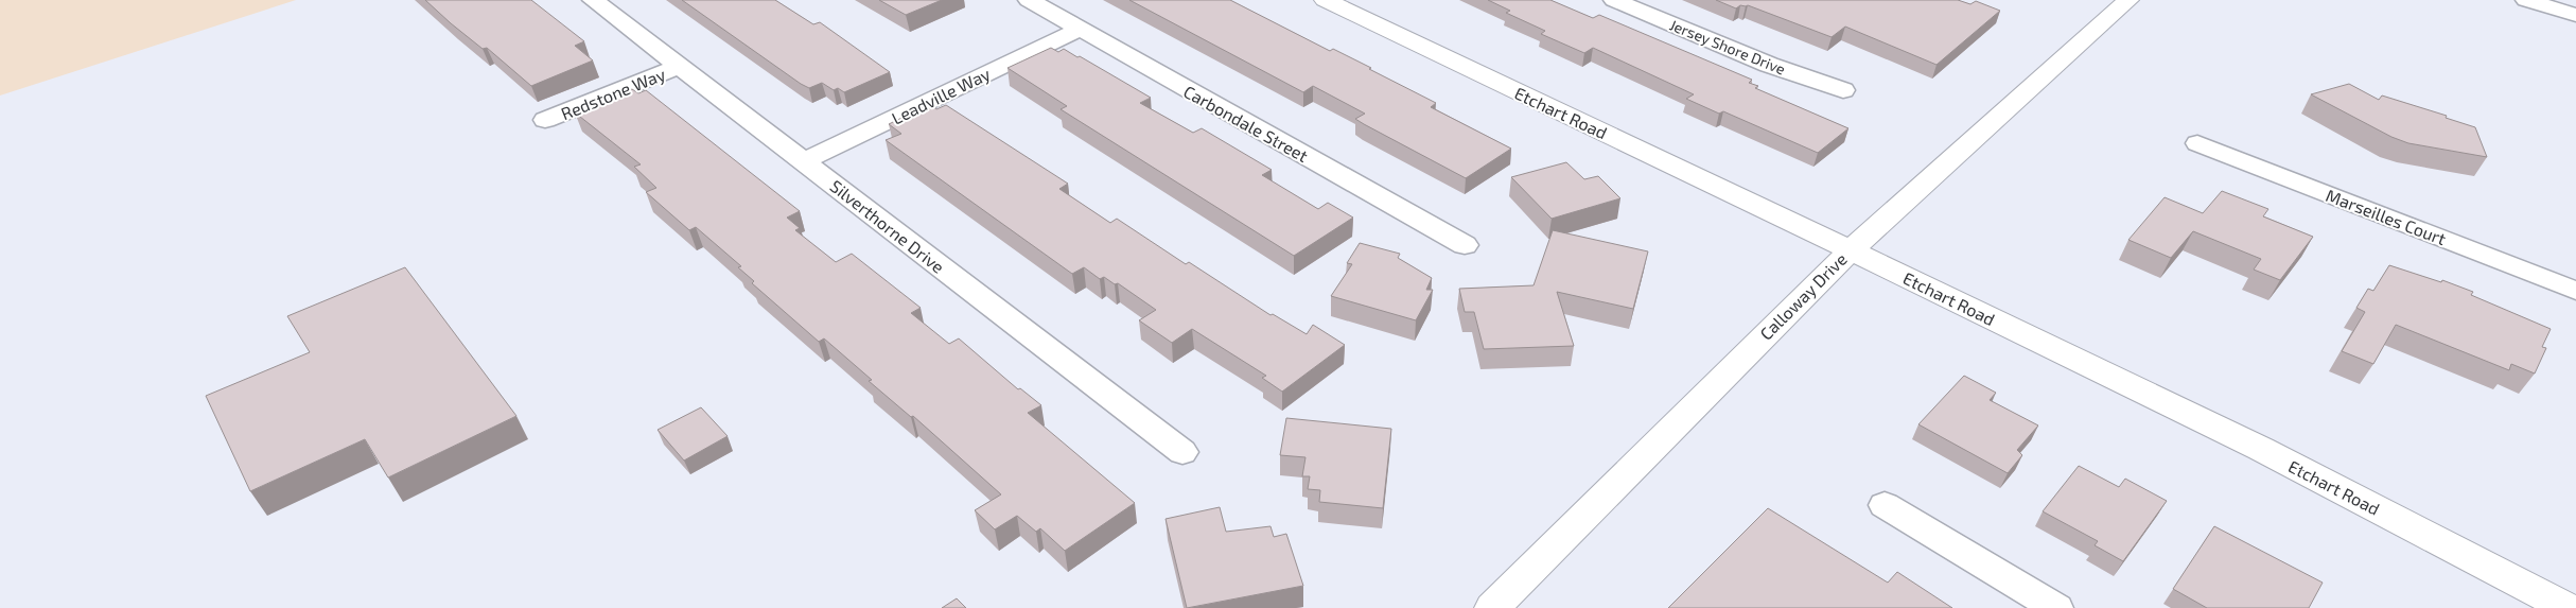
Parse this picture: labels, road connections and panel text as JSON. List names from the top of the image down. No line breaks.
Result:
{"streets":{"street":["Jersey Shore Drive","Redstone Way","Leadville Way","Etchart Road","Carbondale Street","Marseilles Court","Silverthorne Drive","Calloway Drive"]},"crossings":[["Redstone Way","Silverthorne Drive"],["Leadville Way","Carbondale Street"],["Leadville Way","Silverthorne Drive"],["Etchart Road","Calloway Drive"]]}
